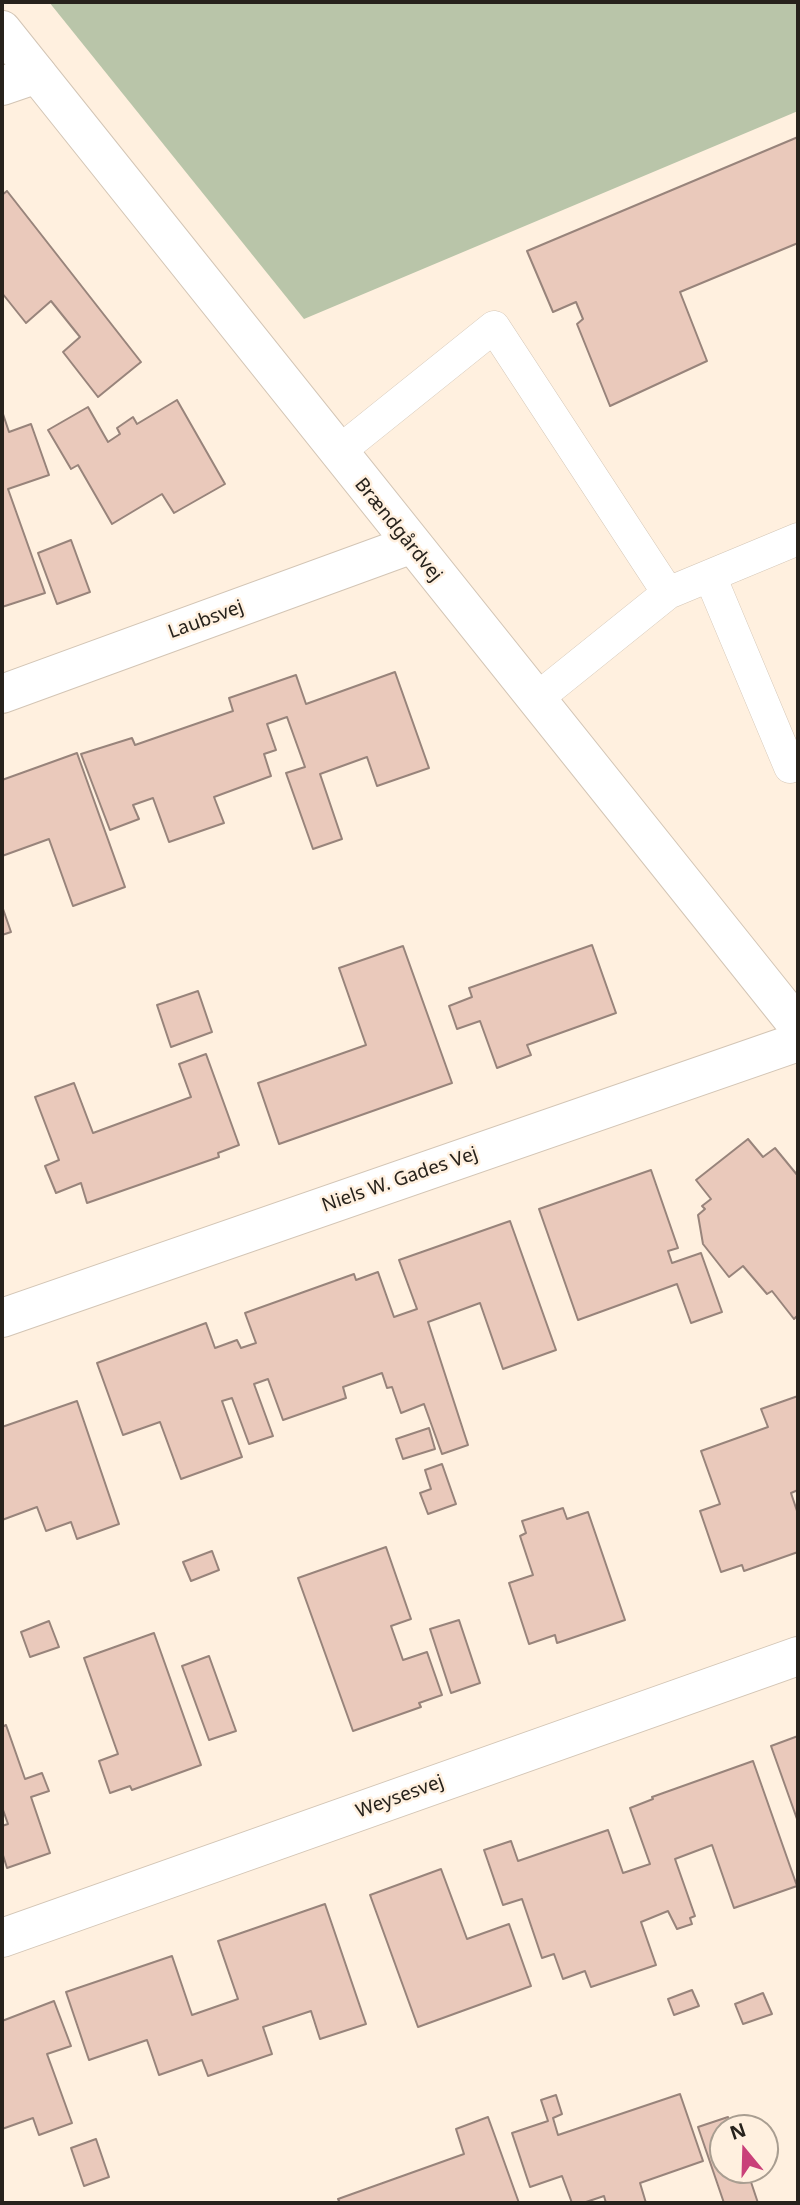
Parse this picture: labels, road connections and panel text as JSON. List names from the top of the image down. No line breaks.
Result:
{"streets":{"street":["Brændgårdvej","Laubsvej","Niels W. Gades Vej","Weysesvej"]},"crossings":[["Brændgårdvej","Laubsvej"]],"north":"top"}
